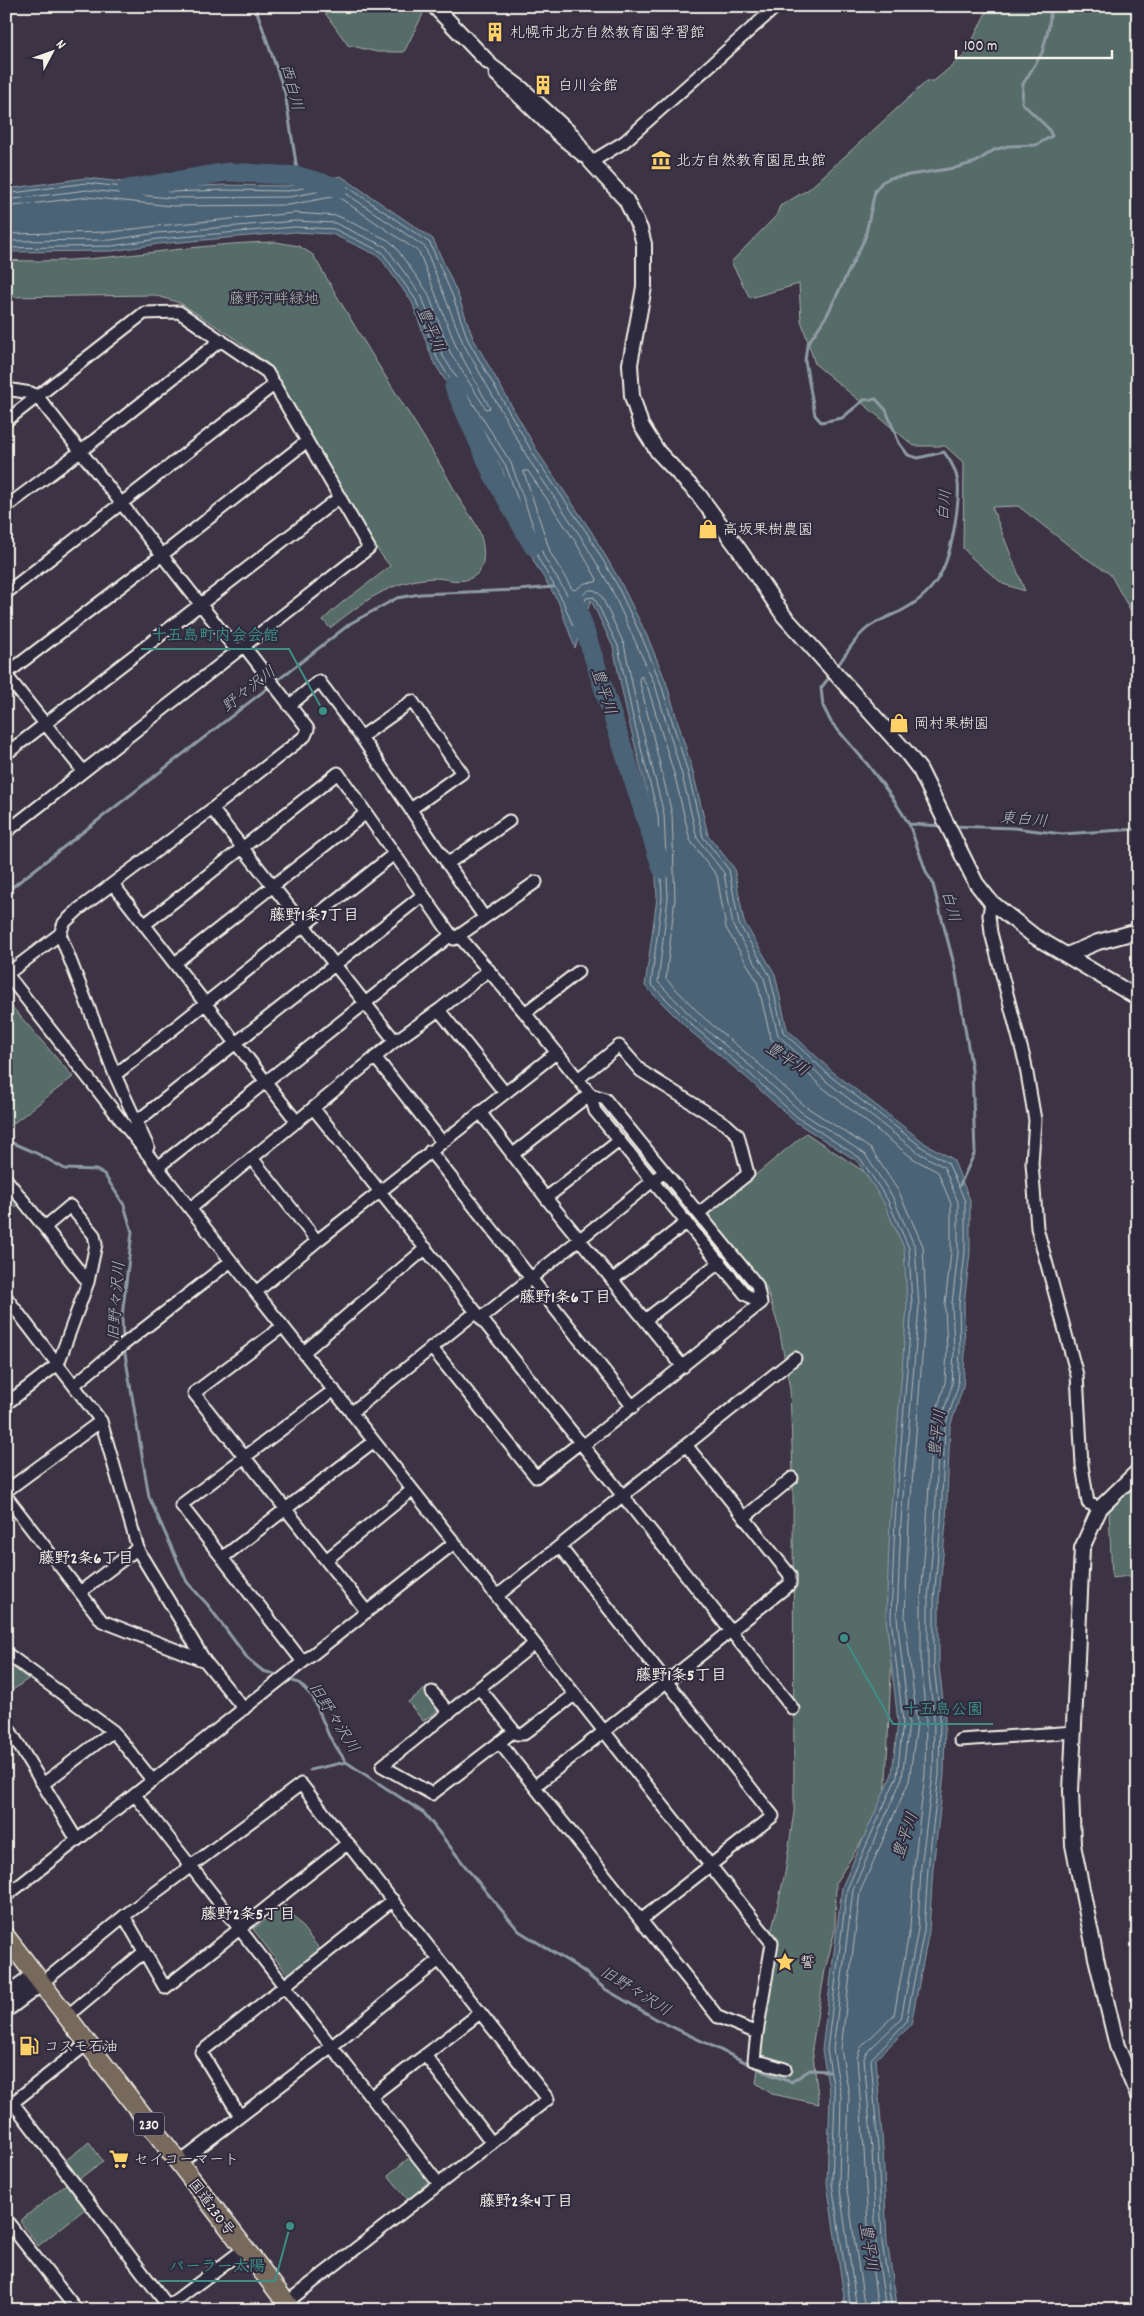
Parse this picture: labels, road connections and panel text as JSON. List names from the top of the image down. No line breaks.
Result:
{"streets":{"highway":["230","国道230号"]},"districts":["藤野1条7丁目","藤野1条6丁目","藤野2条6丁目","藤野1条5丁目","藤野2条5丁目","藤野2条4丁目"],"water":["西白川","豊平川","白川","野々沢川","東白川","旧野々沢川"],"parks":["藤野河畔緑地"],"places":{"building":["札幌市北方自然教育園学習館","白川会館"],"museum":["北方自然教育園昆虫館"],"shop":["高坂果樹農園","岡村果樹園"],"other":["十五島町内会会館","十五島公園","パーラー太陽"],"place":["誓"],"fuel station":["コスモ石油"],"supermarket":["セイコーマート"]},"scale_bar":"100 m","north":"top right"}
